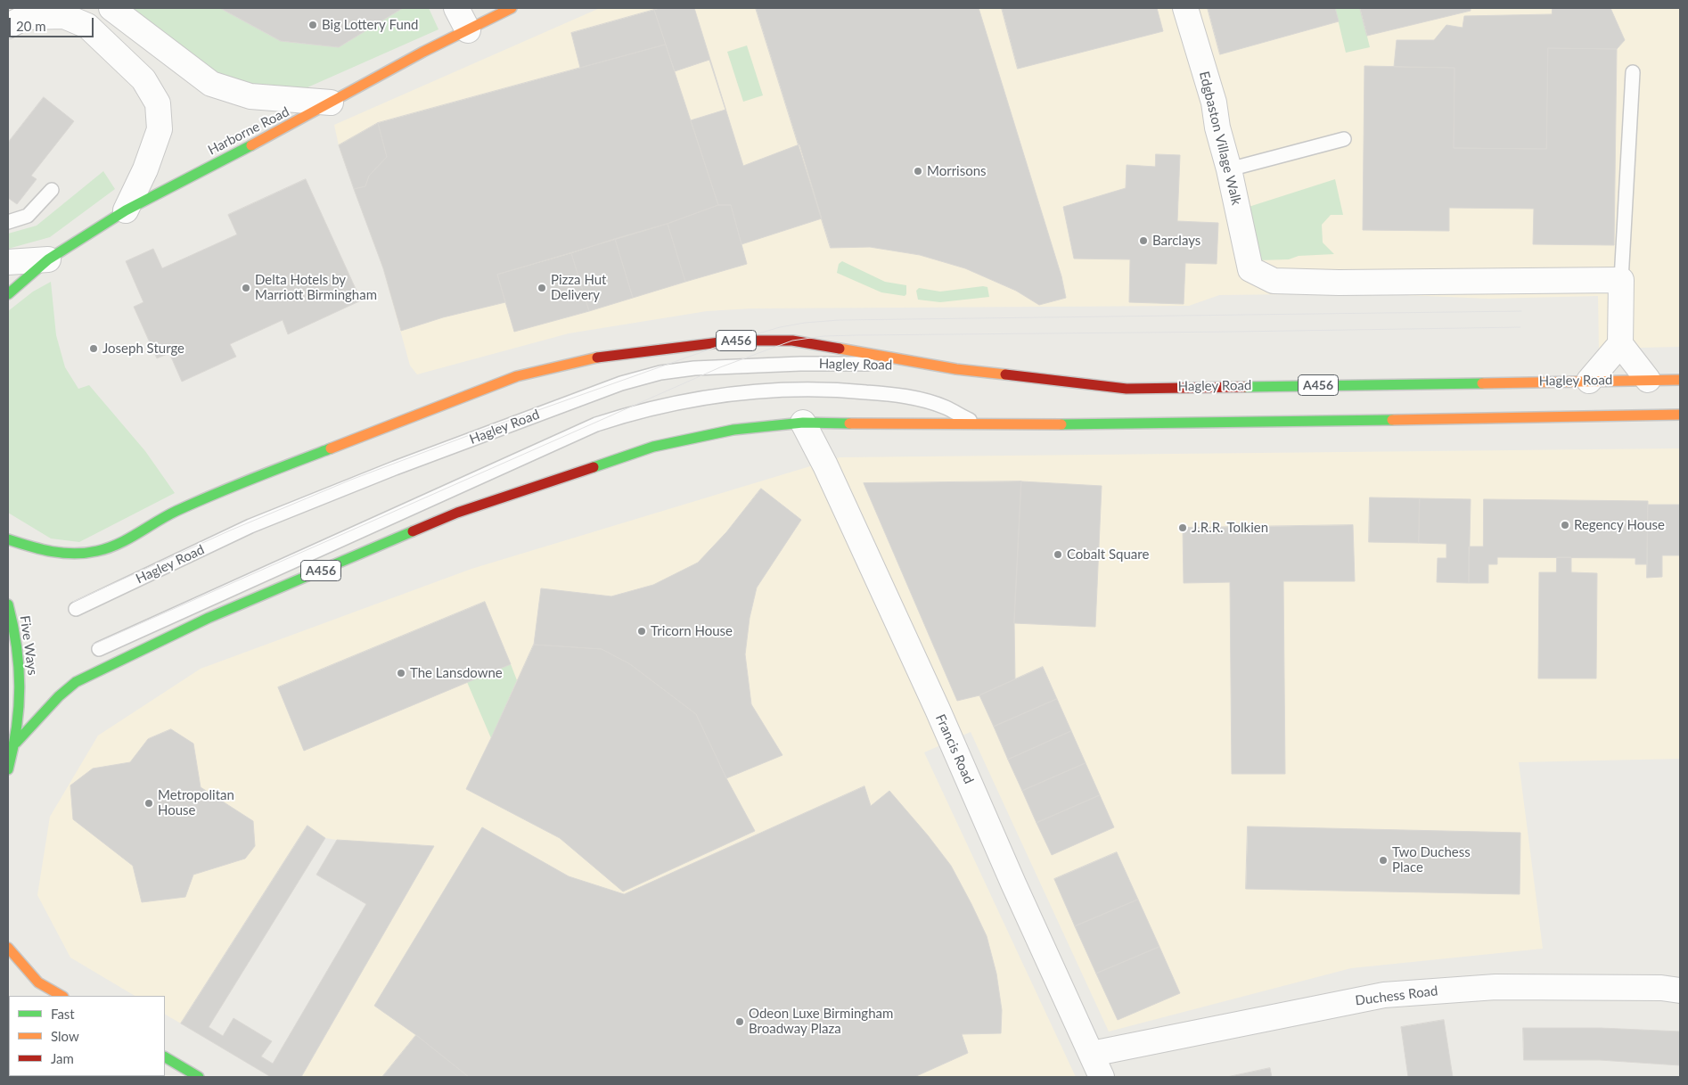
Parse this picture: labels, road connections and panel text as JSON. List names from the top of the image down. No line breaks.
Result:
{"streets":{"main road":["Harborne Road","A456","Hagley Road","Five Ways"],"street":["Edgbaston Village Walk","Francis Road","Duchess Road"]},"crossings":[["A456","Hagley Road"],["Hagley Road","Five Ways"],["Hagley Road","Francis Road"],["Francis Road","Duchess Road"]],"places":["Big Lottery Fund","Morrisons","Barclays","Delta Hotels by Marriott Birmingham","Pizza Hut Delivery","Joseph Sturge","Regency House","J.R.R. Tolkien","Cobalt Square","Tricorn House","The Lansdowne","Metropolitan House","Two Duchess Place","Odeon Luxe Birmingham Broadway Plaza"],"legend":["Fast","Slow","Jam"],"scale_bar":"20 m"}
